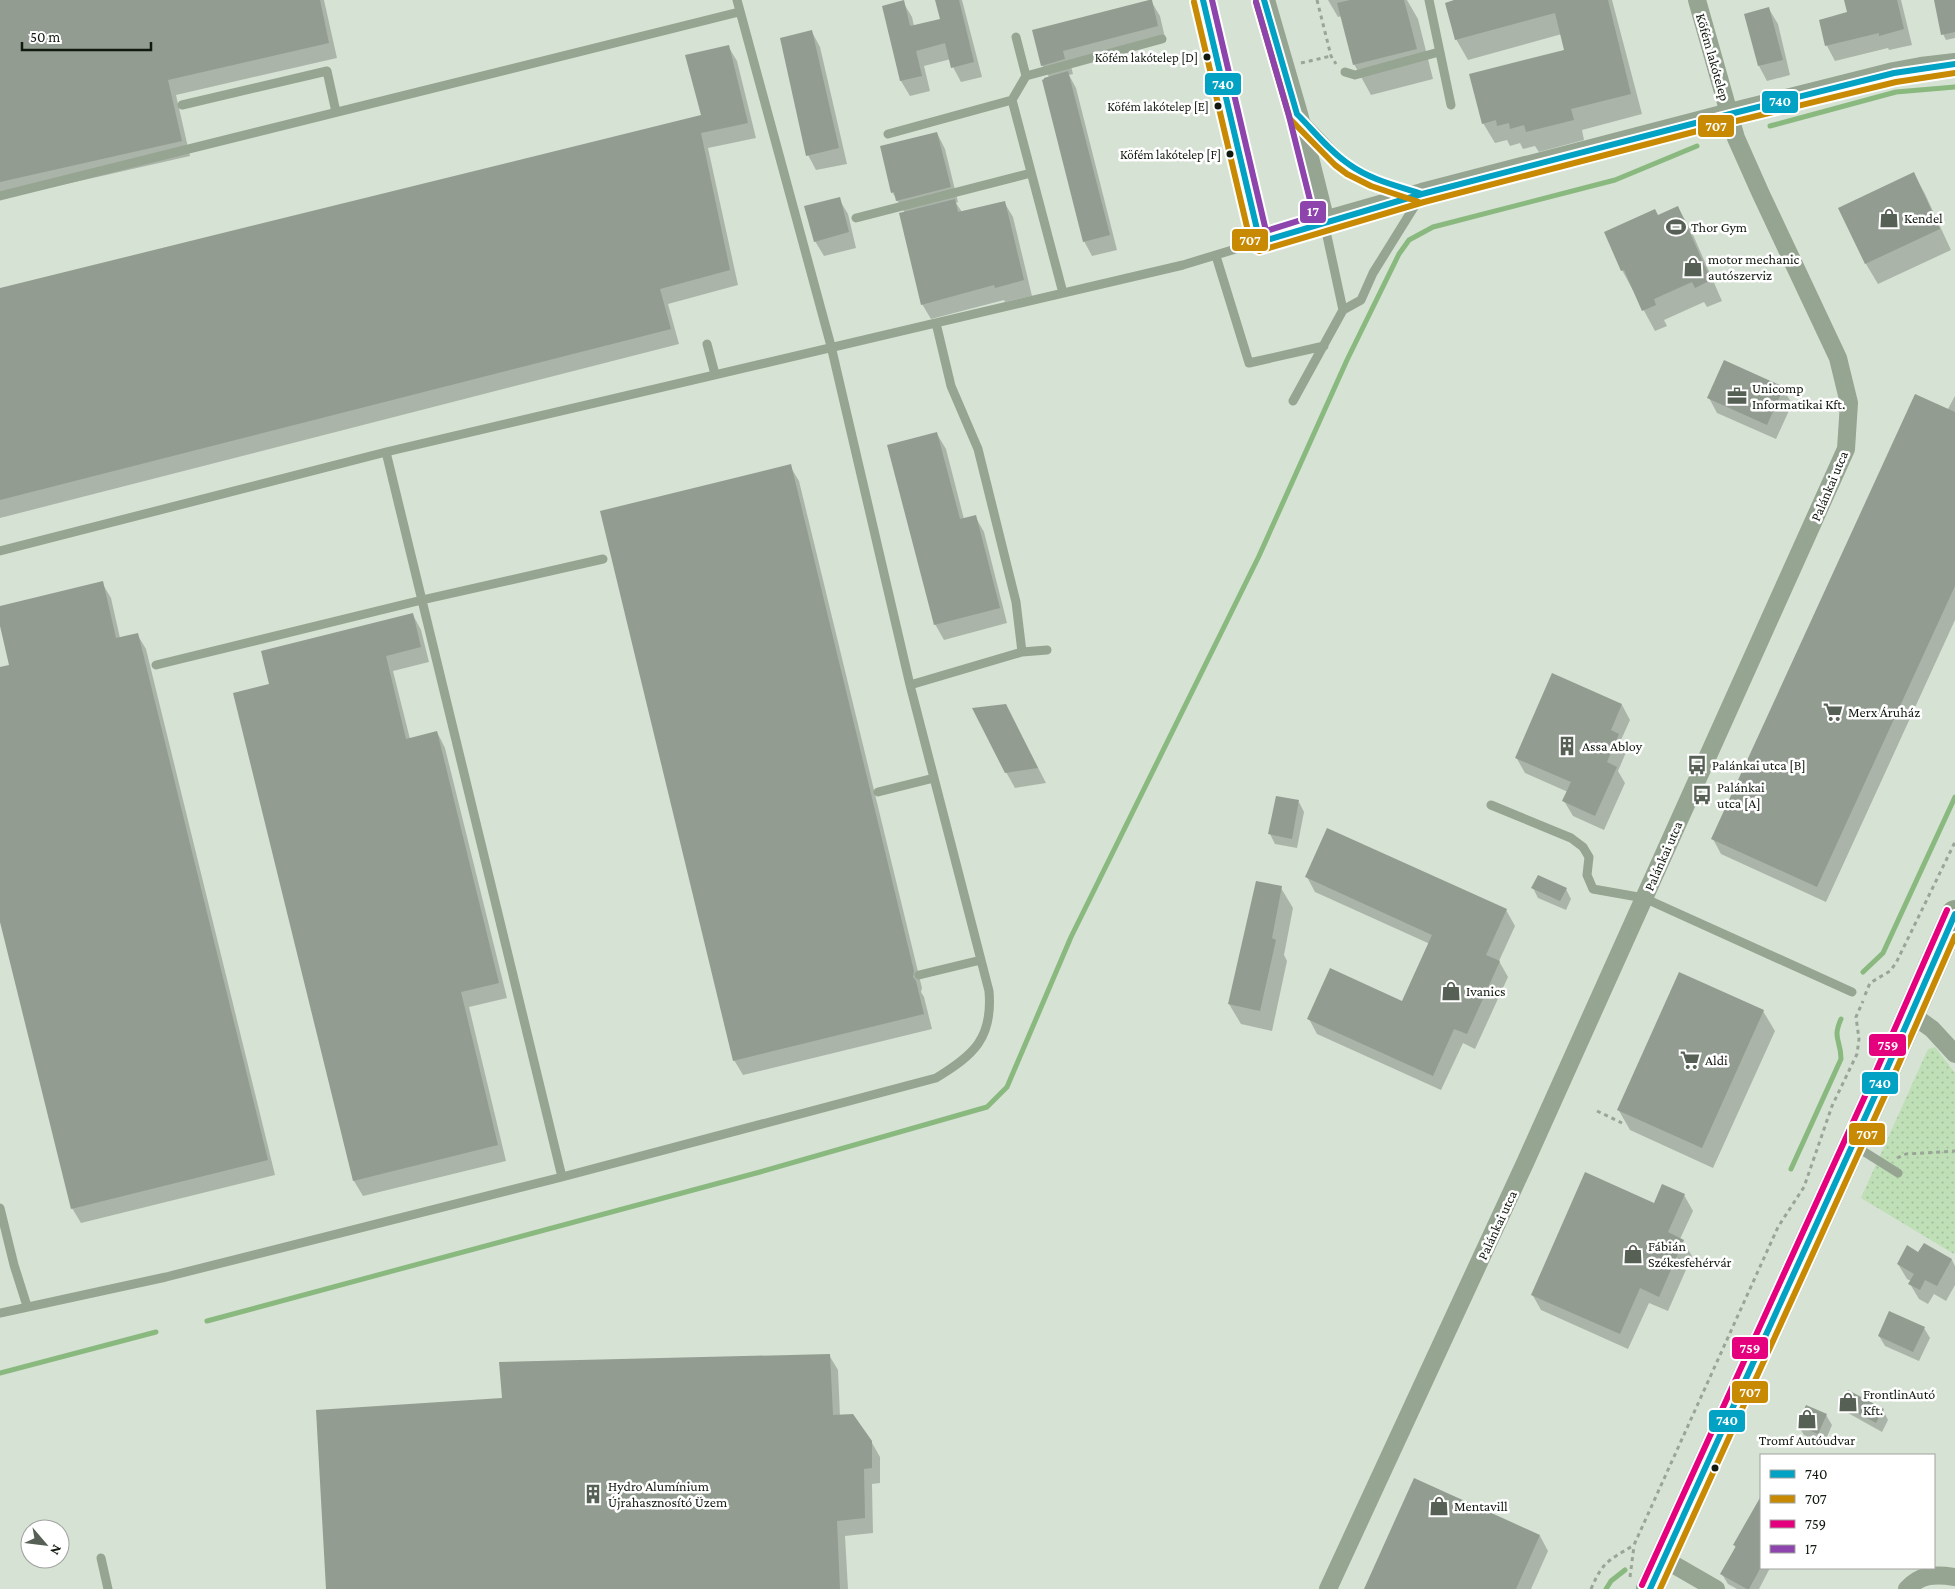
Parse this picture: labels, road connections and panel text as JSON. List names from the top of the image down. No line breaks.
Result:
{"streets":{"street":["Köfém lakótelep","Palánkai utca"]},"crossings":[["Köfém lakótelep","Palánkai utca"]],"places":{"other":["Köfém lakótelep [D]","Köfém lakótelep [E]","Köfém lakótelep [F]"],"shop":["Kendel","motor mechanic autószerviz","Ivanics","Fábián Székesfehérvár","FrontlinAutó Kft.","Tromf Autóudvar","Mentavill"],"sports":["Thor Gym"],"office":["Unicomp Informatikai Kft."],"supermarket":["Merx Áruház","Aldi"],"building":["Assa Abloy","Hydro Alumínium Újrahasznosító Üzem"],"bus stop":["Palánkai utca [B]","Palánkai utca [A]"]},"lines":["transit line 740","transit line 17","transit line 707","transit line 759"],"legend":["740","707","759","17"],"scale_bar":"50 m","north":"bottom right"}
